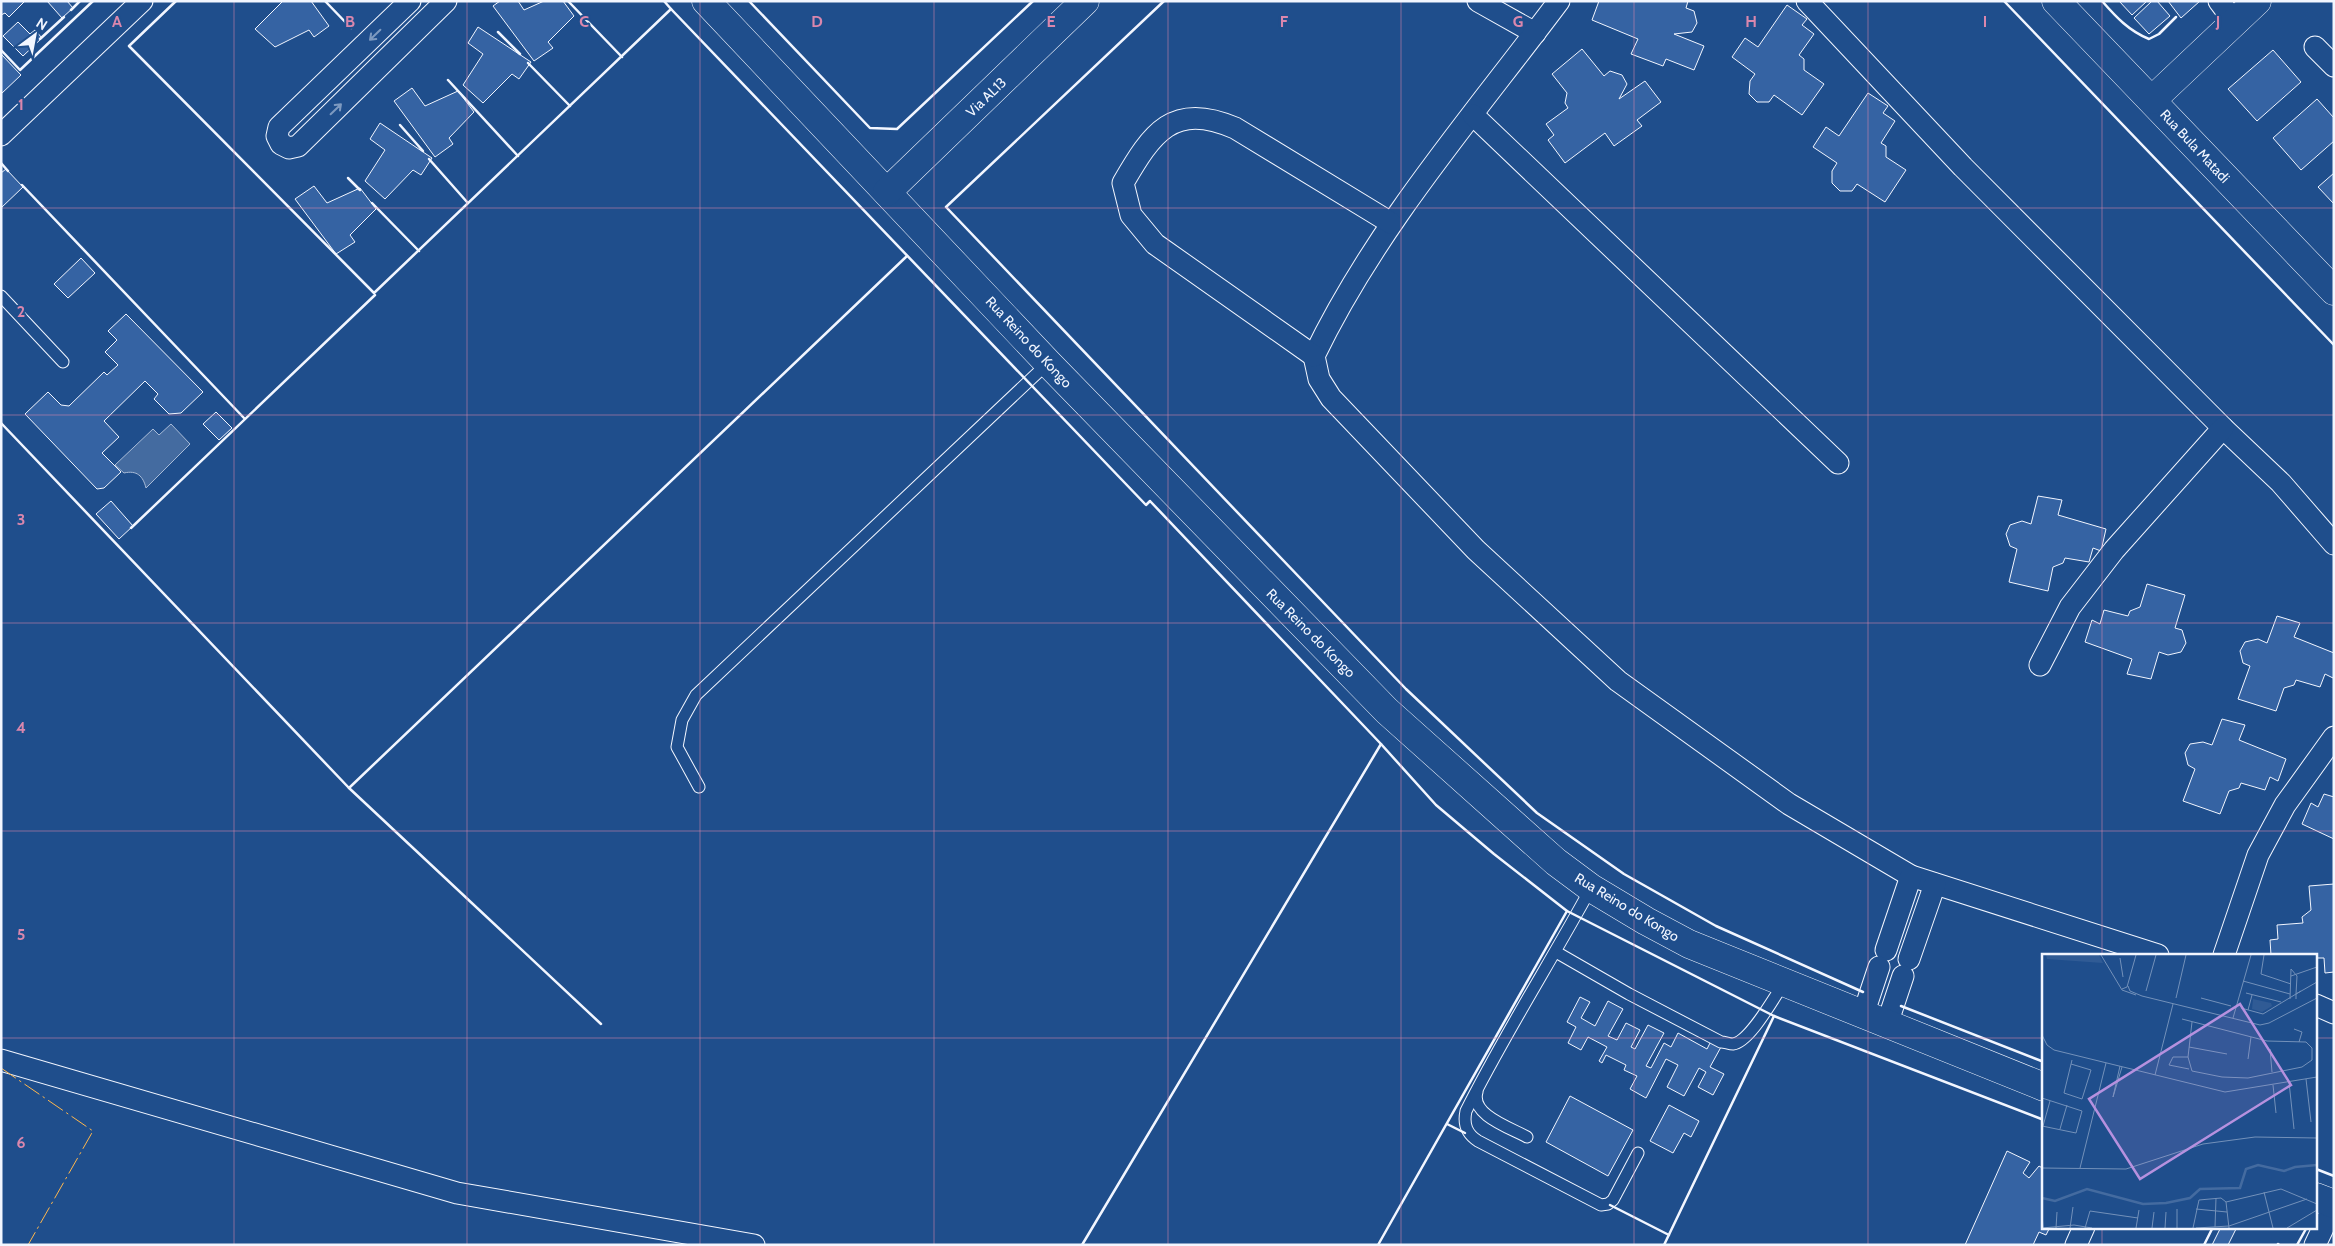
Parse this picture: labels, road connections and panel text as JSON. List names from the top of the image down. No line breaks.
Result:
{"streets":{"street":["Via AL13","Rua Bula Matadi","Rua Reino do Kongo"]},"crossings":[["Via AL13","Rua Reino do Kongo"]],"north":"top right","grid":{"columns":["A","B","C","D","E","F","G","H","I","J"],"rows":["1","2","3","4","5","6"]}}
